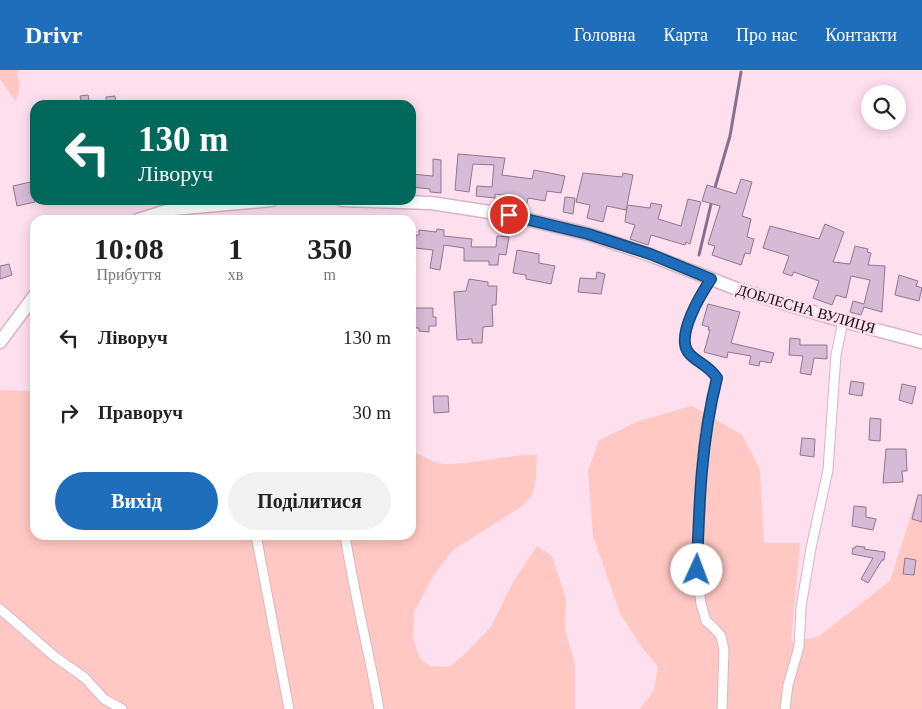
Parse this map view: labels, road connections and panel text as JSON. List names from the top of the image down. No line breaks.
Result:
{"streets":{"street":["ДОБЛЕСНА ВУЛИЦЯ"]},"page":{"header":"Drivr","nav":["Головна","Карта","Про нас","Контакти"],"turn":["130 m","Ліворуч"],"eta":["10:08","Прибуття","1","хв","350","m"],"list":[{"name":"Ліворуч","value":"130 m"},{"name":"Праворуч","value":"30 m"}],"buttons":["Вихід","Поділитися"]}}
